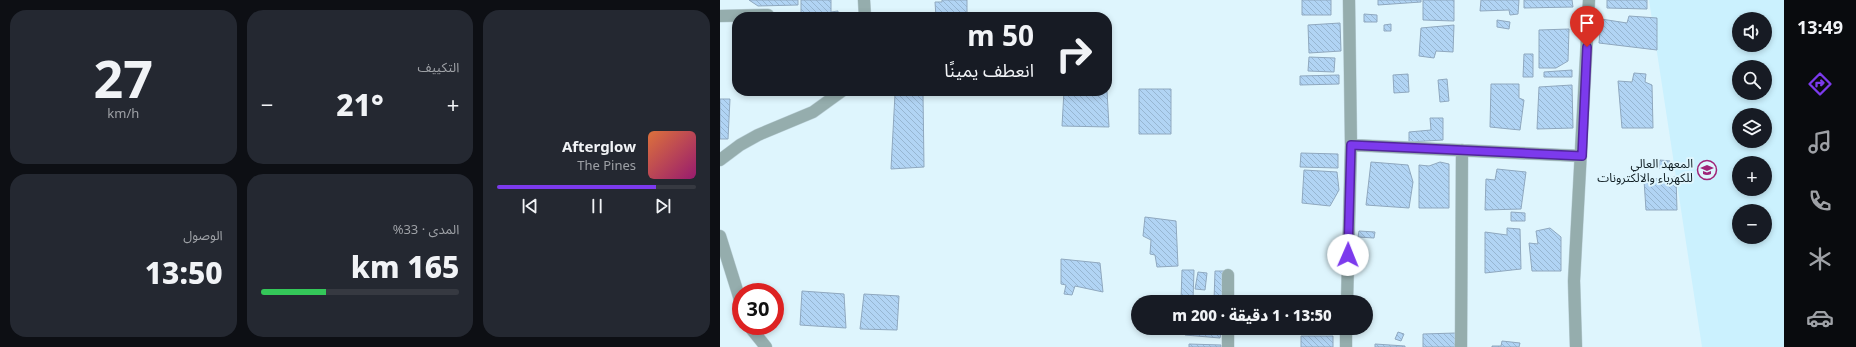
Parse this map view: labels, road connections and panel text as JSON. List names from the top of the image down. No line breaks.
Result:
{"places":{"school or university":["المعهد العالي للكهرباء والالكترونات"]},"page":{"tabs":"13:49","tile":["التكييف",["27","km/h"],["المدى · 33%","165 km"],["الوصول","13:50"]],"map_buttons":["+","−"],"turn":["50 m","انعطف يمينًا"],"heat":["−","21°","+"],"song":["Afterglow","The Pines"],"limit":"30","trip":"13:50 · 1 دقيقة · 200 m"}}
